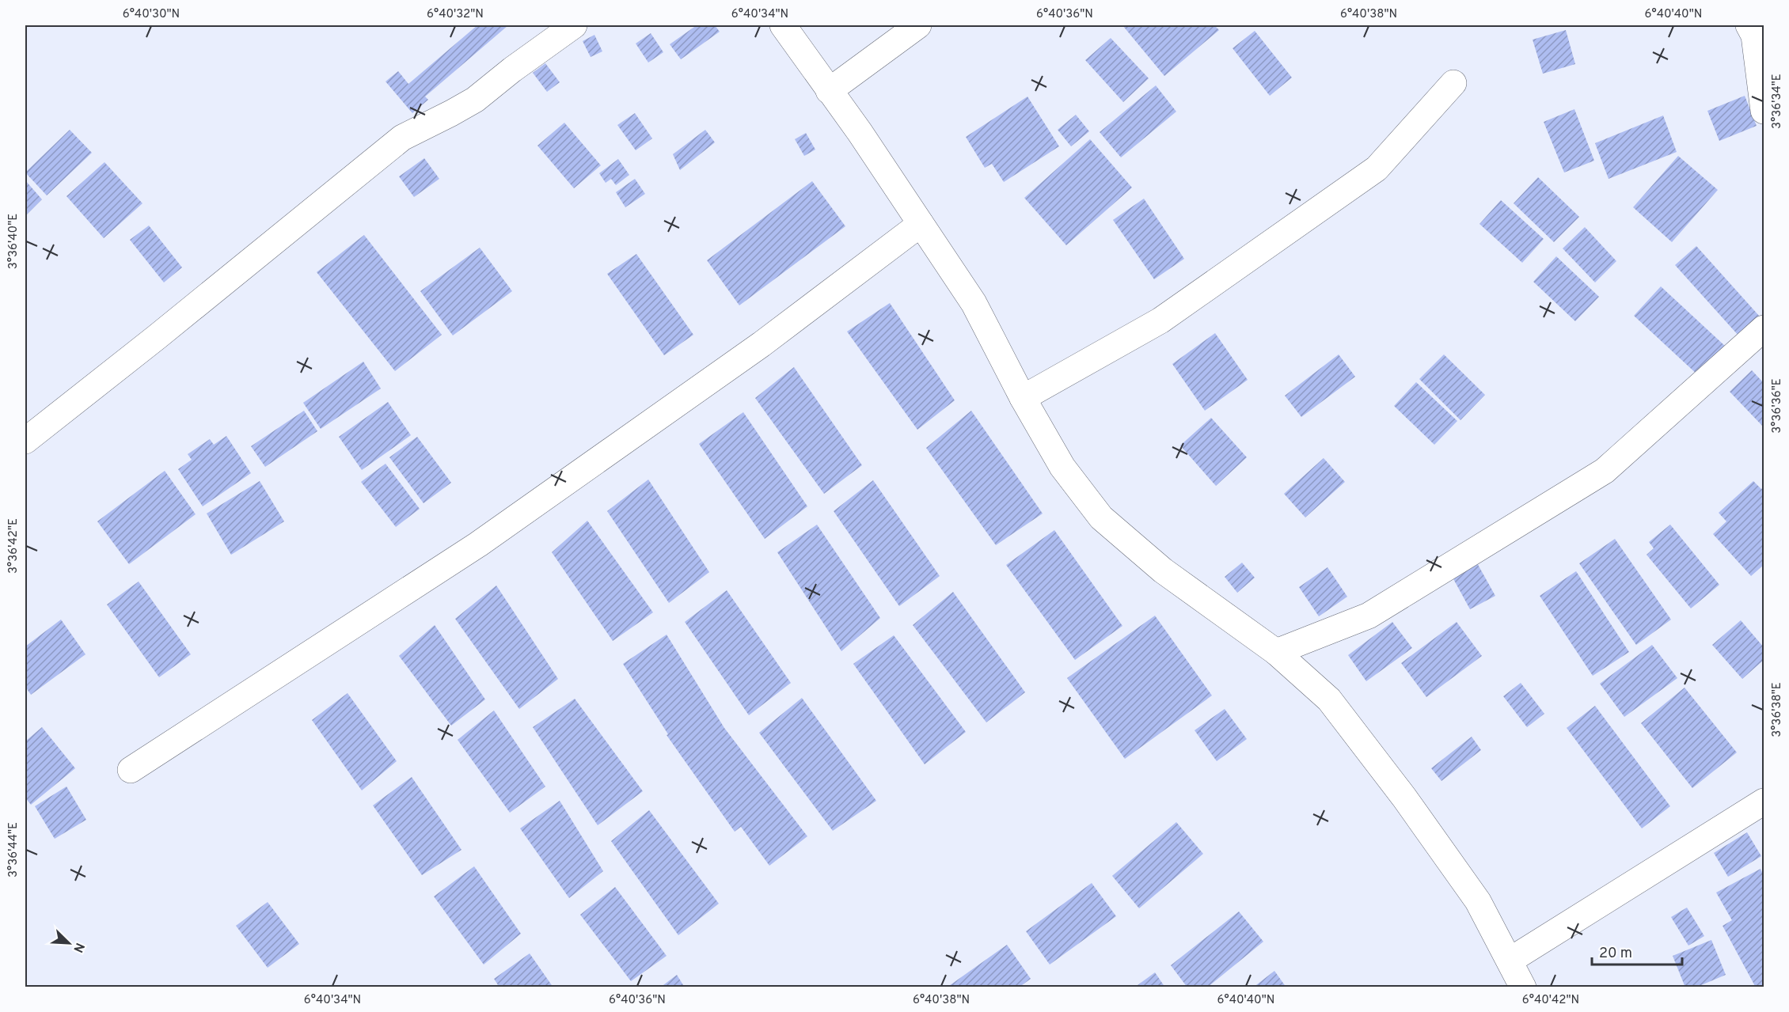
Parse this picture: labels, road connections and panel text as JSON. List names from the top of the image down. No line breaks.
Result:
{"scale_bar":"20 m","north":"bottom right","coordinates":["6°40'30\"N","6°40'32\"N","6°40'34\"N","6°40'36\"N","6°40'38\"N","6°40'40\"N","3°36'34\"E","3°36'40\"E","3°36'36\"E","3°36'42\"E","3°36'38\"E","3°36'44\"E","6°40'42\"N"]}
